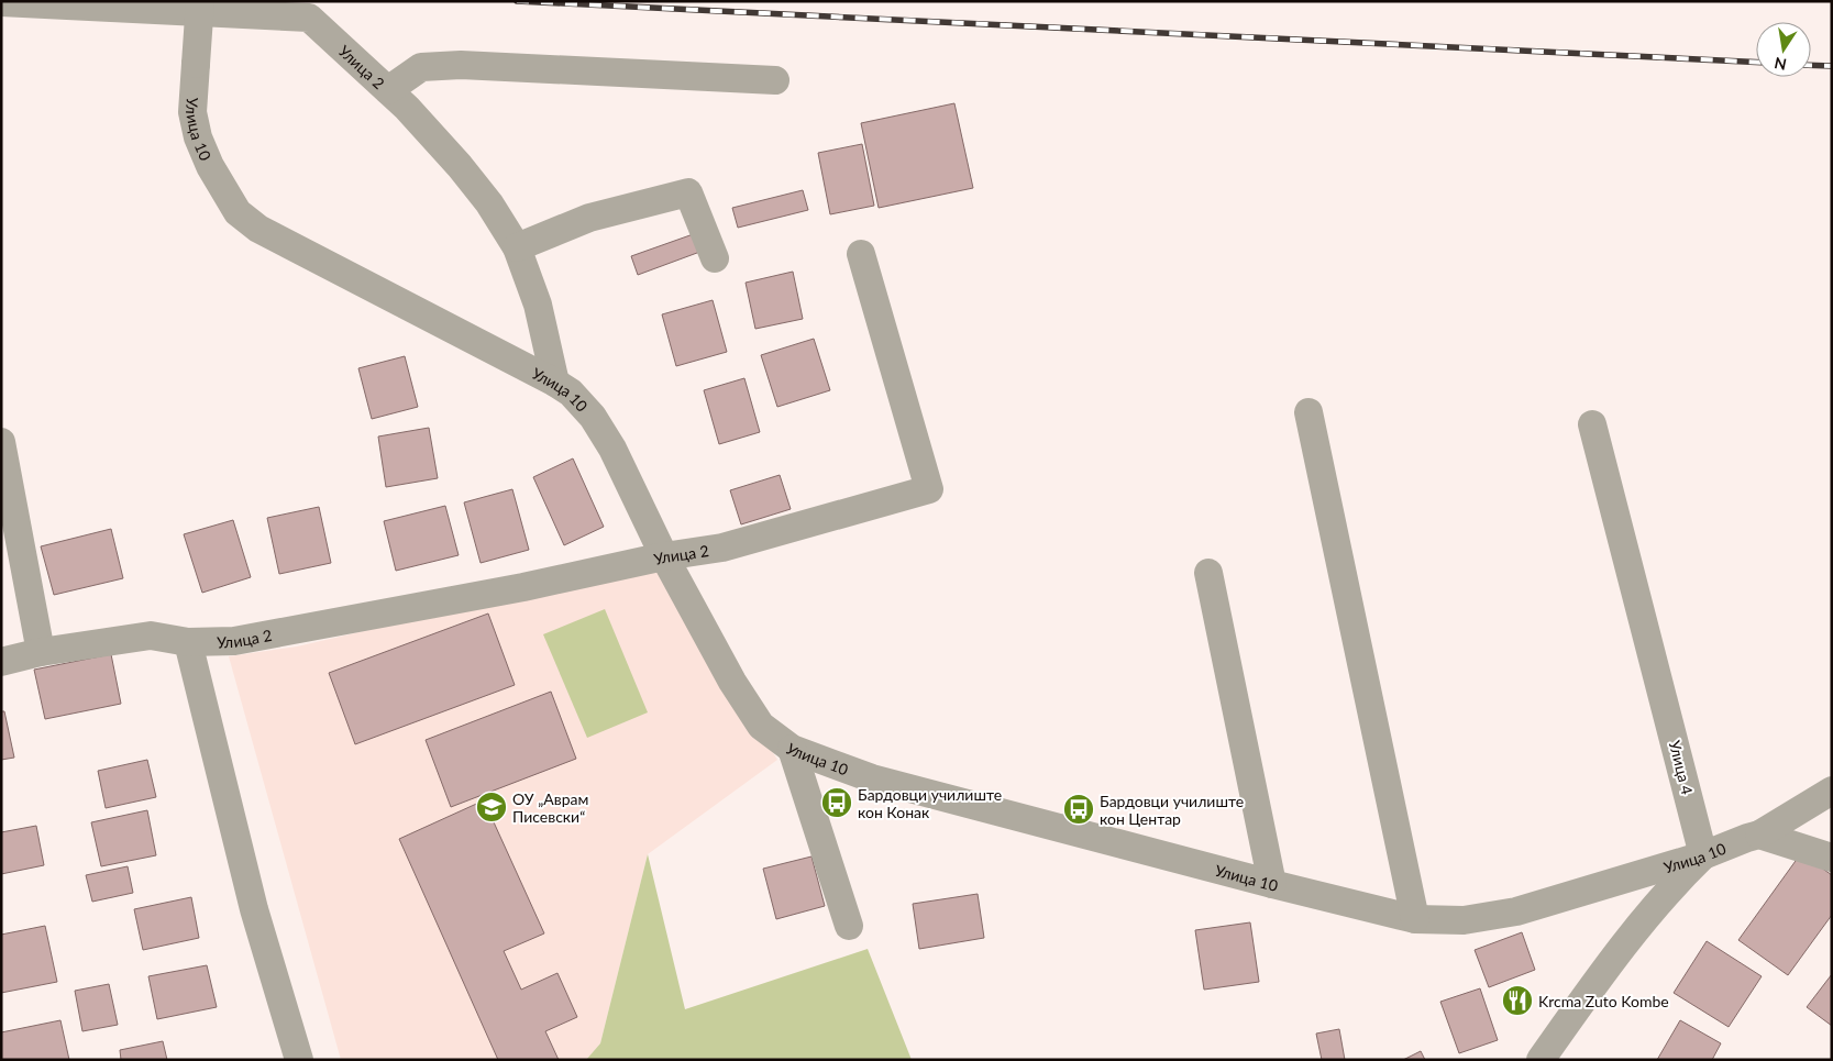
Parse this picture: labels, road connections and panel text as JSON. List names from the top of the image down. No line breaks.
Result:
{"streets":{"street":["Улица 2","Улица 10","Улица 4"]},"crossings":[["Улица 2","Улица 10"],["Улица 10","Улица 4"]],"places":{"bus stop":["Бардовци училиште кон Конак","Бардовци училиште кон Центар"],"school or university":["ОУ „Аврам Писевски“"],"restaurant":["Krcma Zuto Kombe"]},"north":"bottom"}
